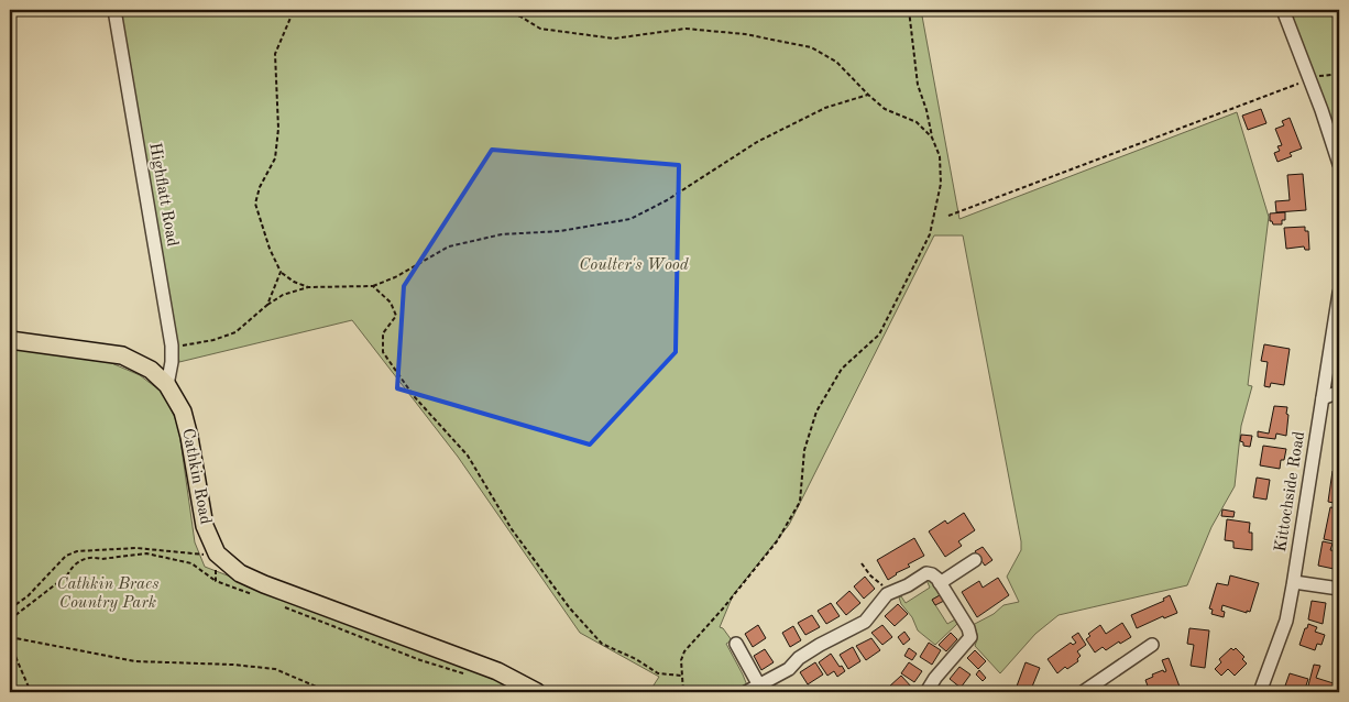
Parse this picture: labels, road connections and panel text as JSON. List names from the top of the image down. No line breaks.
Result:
{"streets":{"main road":["Cathkin Road"],"street":["Highflatt Road","Kittochside Road"]},"crossings":[["Highflatt Road","Cathkin Road"]],"parks":["Coulter's Wood","Cathkin Braes Country Park"]}
